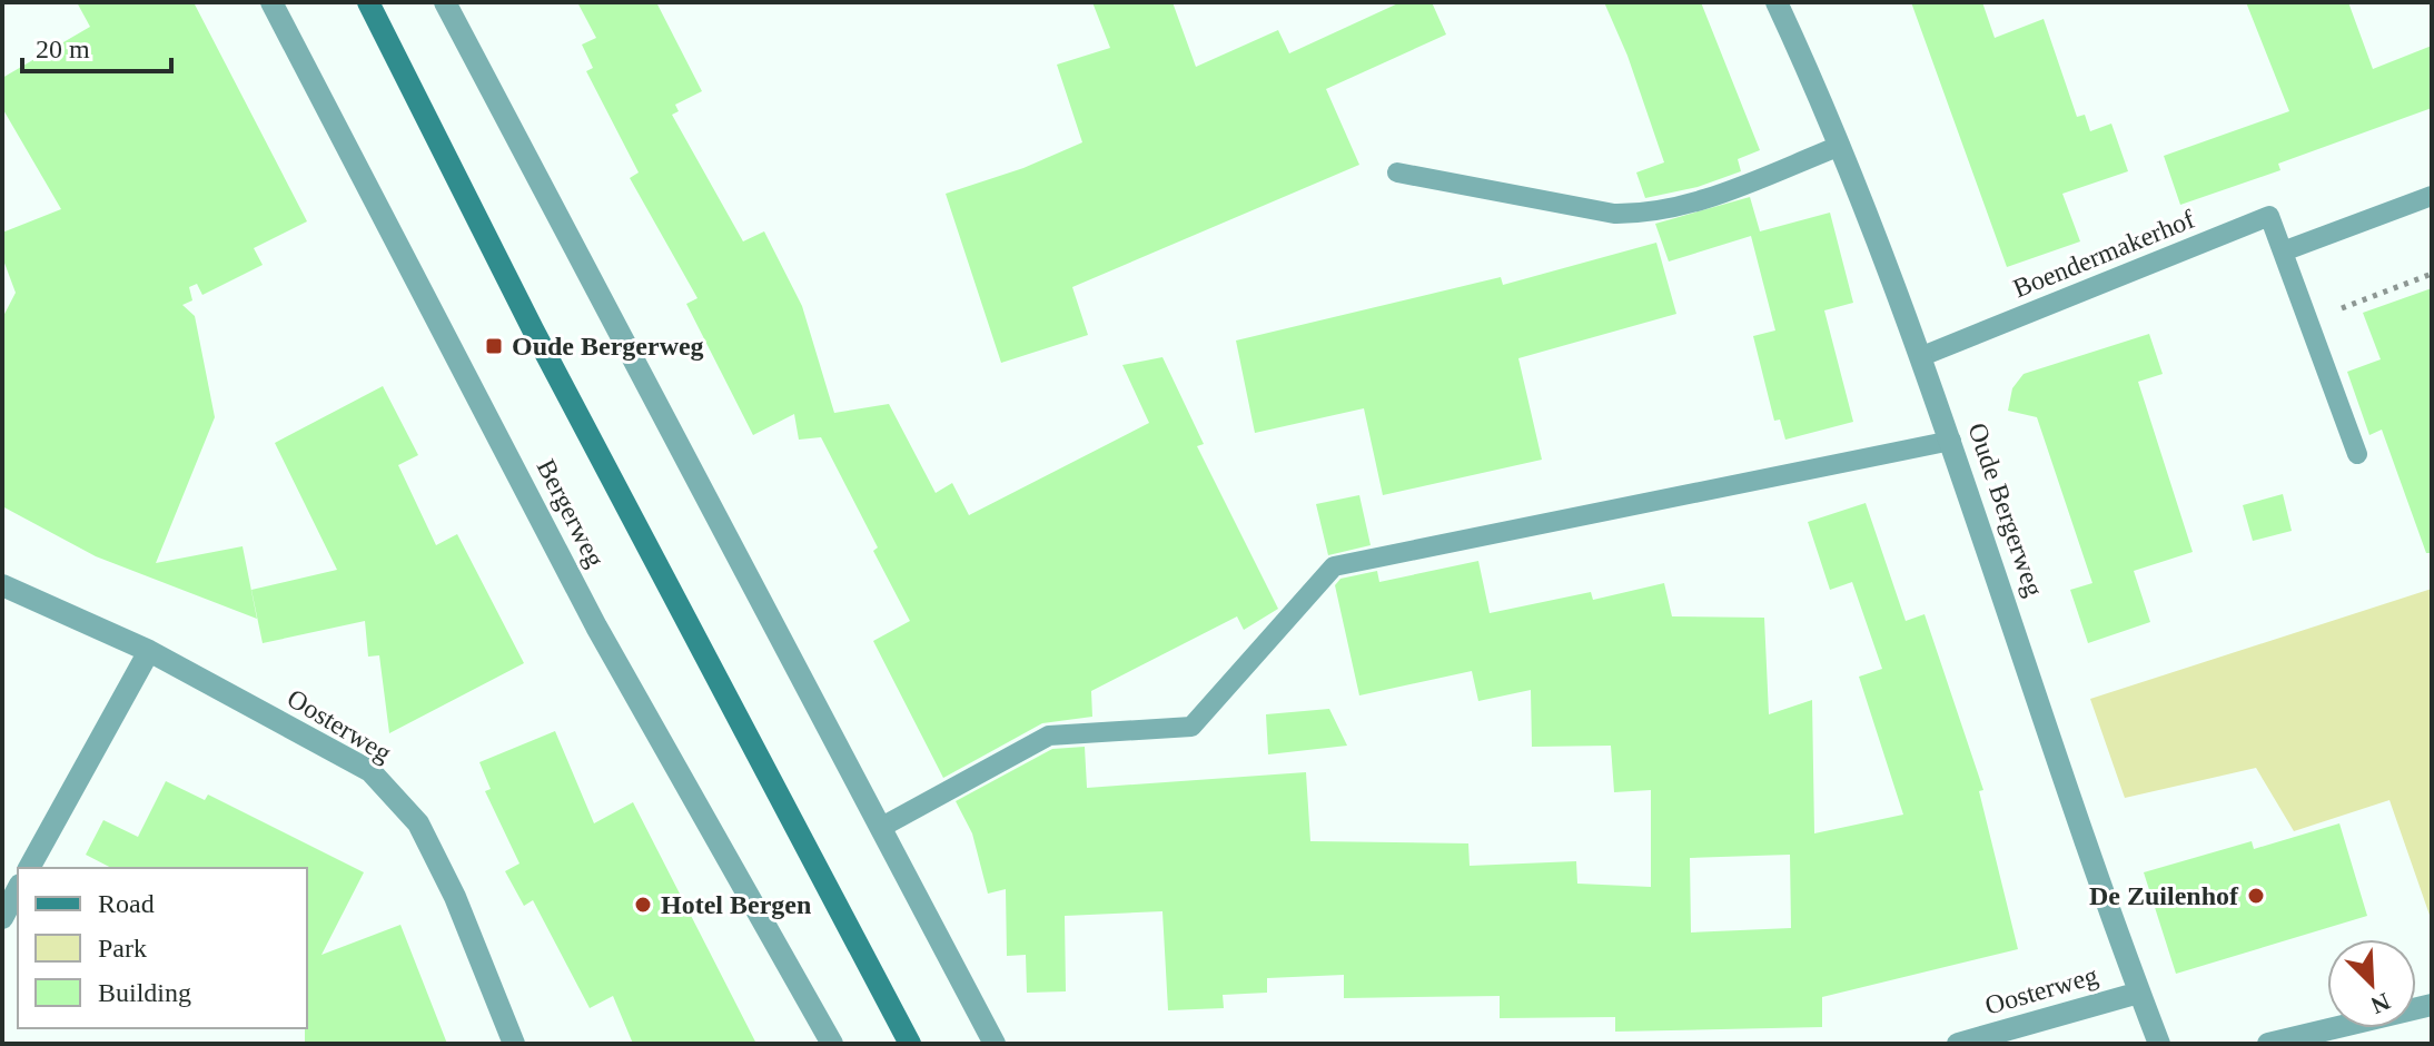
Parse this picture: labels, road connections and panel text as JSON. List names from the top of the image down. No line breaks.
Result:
{"streets":{"main road":["Bergerweg"],"street":["Oude Bergerweg","Oosterweg"],"lane":["Boendermakerhof"]},"crossings":[["Boendermakerhof","Oude Bergerweg"],["Oude Bergerweg","Oosterweg"]],"places":{"transit":["Oude Bergerweg"],"other":["De Zuilenhof","Hotel Bergen"]},"legend":["Road","Park","Building"],"scale_bar":"20 m","north":"bottom right"}
